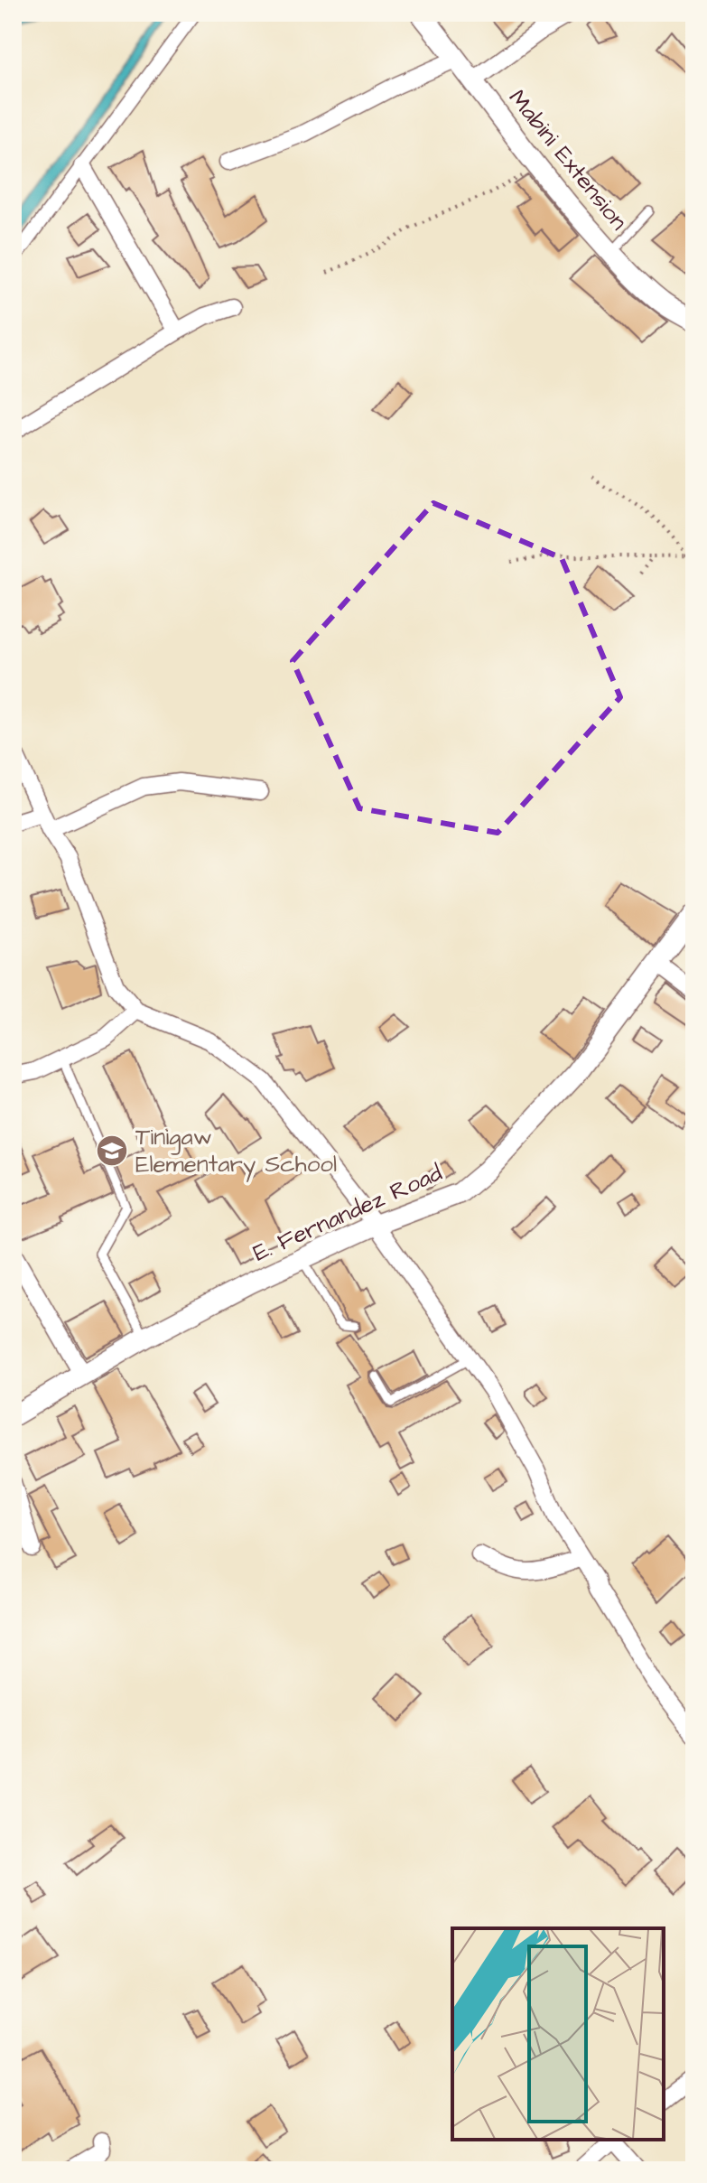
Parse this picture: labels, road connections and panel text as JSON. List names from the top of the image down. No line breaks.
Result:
{"streets":{"street":["Mabini Extension","E. Fernandez Road"]},"places":{"school or university":["Tinigaw Elementary School"]}}
